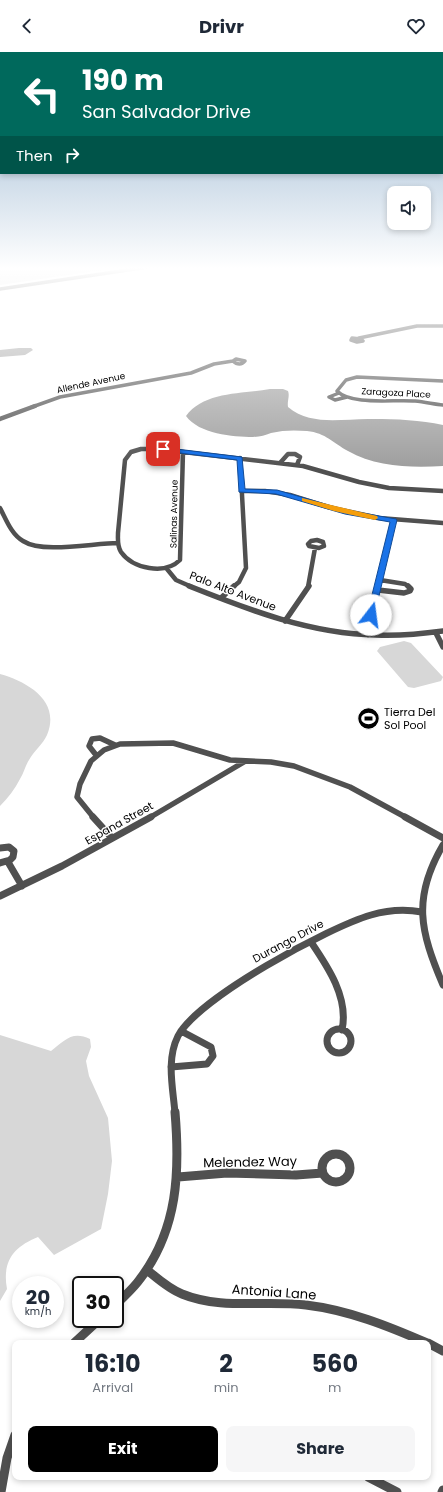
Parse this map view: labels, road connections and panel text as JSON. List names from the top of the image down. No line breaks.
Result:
{"streets":{"street":["Allende Avenue","Zaragoza Place","Salinas Avenue","Palo Alto Avenue","Espana Street","Durango Drive","Melendez Way","Antonia Lane"]},"crossings":[["Salinas Avenue","Palo Alto Avenue"],["Durango Drive","Melendez Way"],["Durango Drive","Antonia Lane"]],"places":{"sports":["Tierra Del Sol Pool"]},"page":{"header":"Drivr","turn":["190 m","San Salvador Drive"],"then":"Then","speed":"20 km/h","limit":"30","eta":["16:10","Arrival","2","min","560","m"],"buttons":["Exit","Share"]}}
